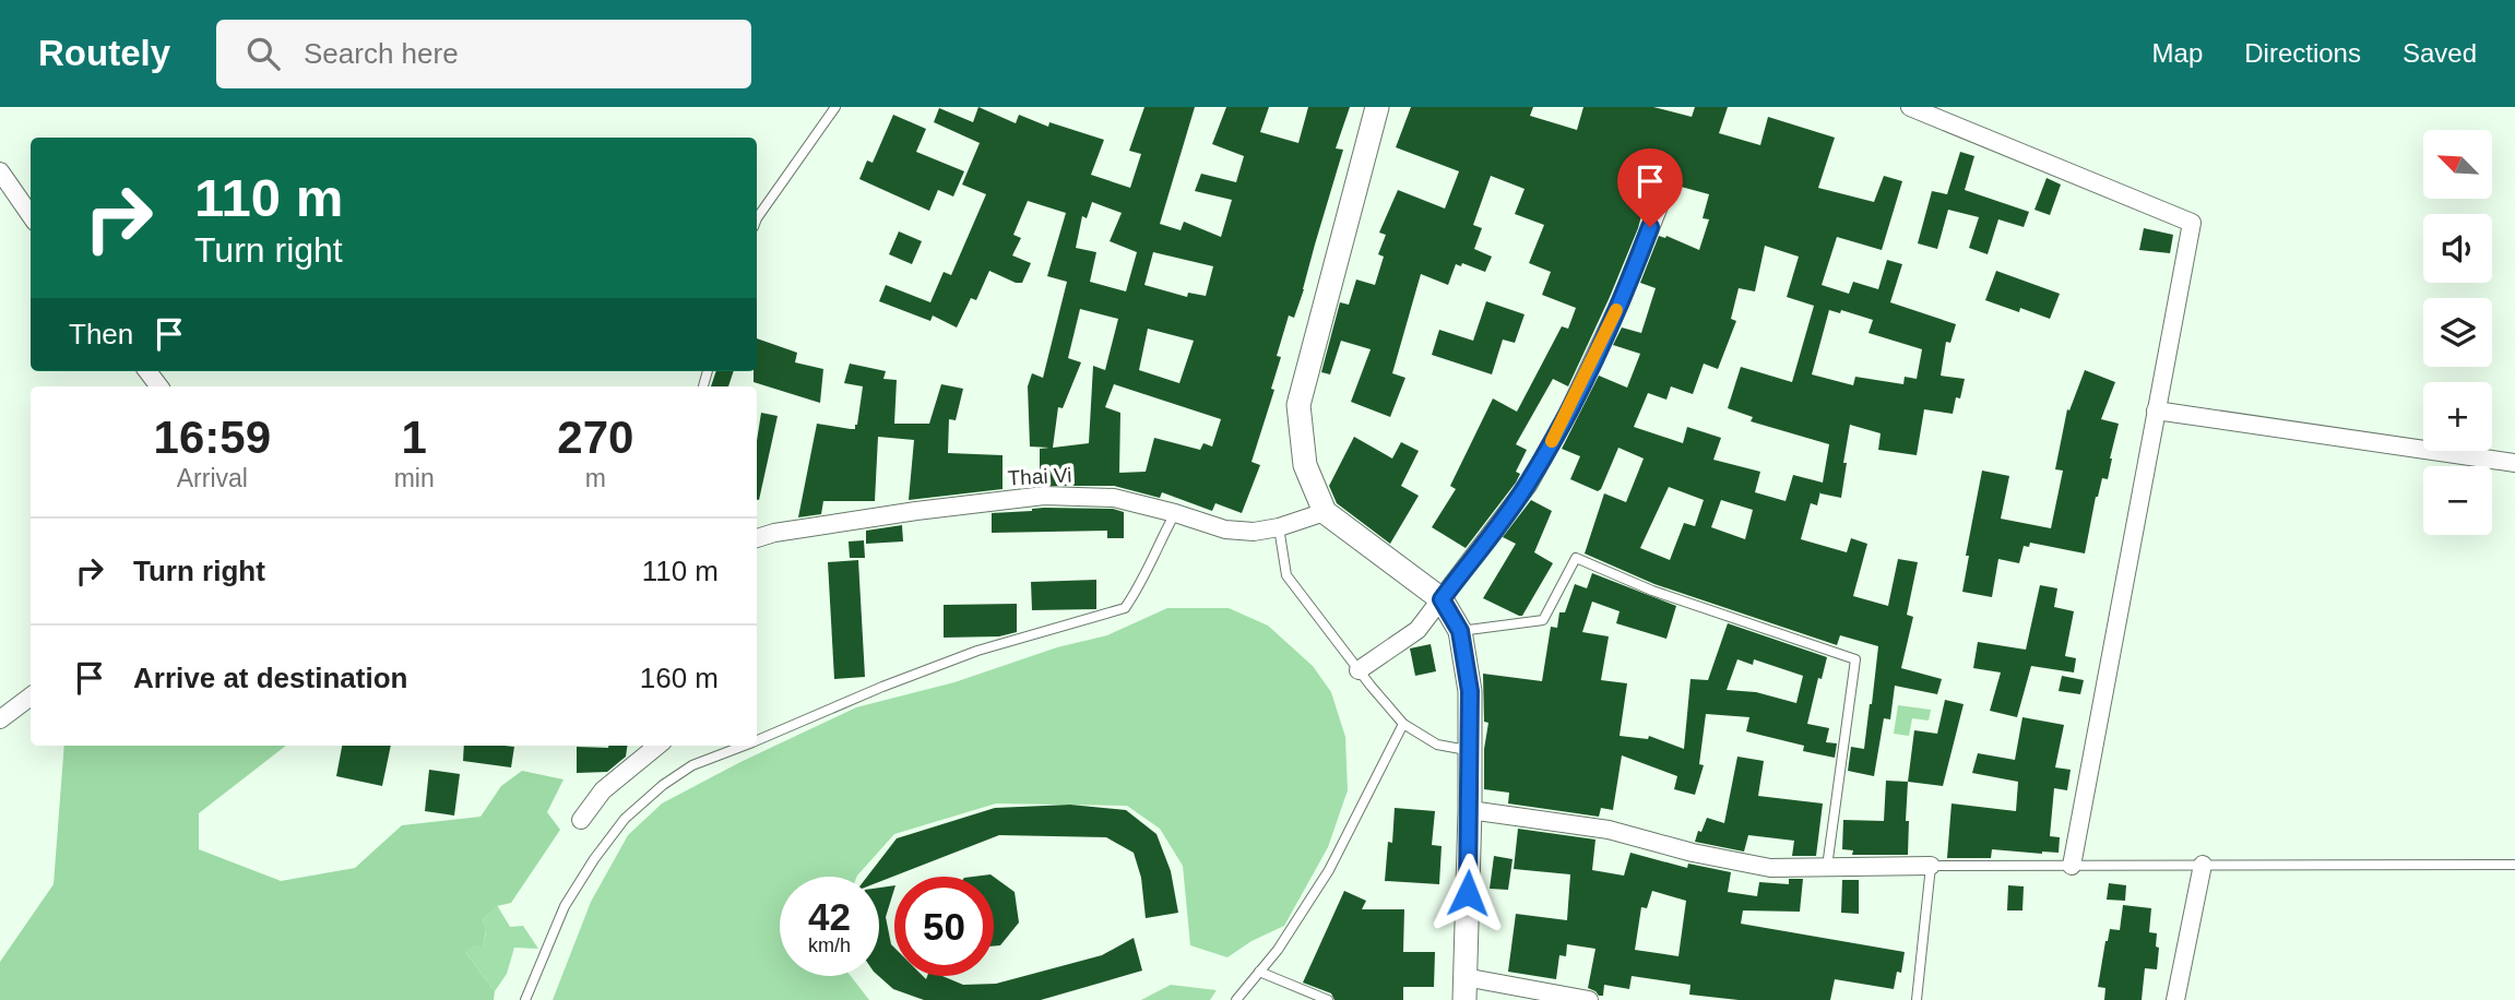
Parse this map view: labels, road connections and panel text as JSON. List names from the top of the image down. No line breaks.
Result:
{"streets":{"street":["Thai Vi"]},"north":"top left","page":{"header":"Routely","search":"Search here","nav":["Map","Directions","Saved"],"map_buttons":["+","−"],"turn":["110 m","Turn right"],"then":"Then","eta":["16:59","Arrival","1","min","270","m"],"list":[{"name":"Turn right","value":"110 m"},{"name":"Arrive at destination","value":"160 m"}],"speed":"42 km/h","limit":"50"}}
